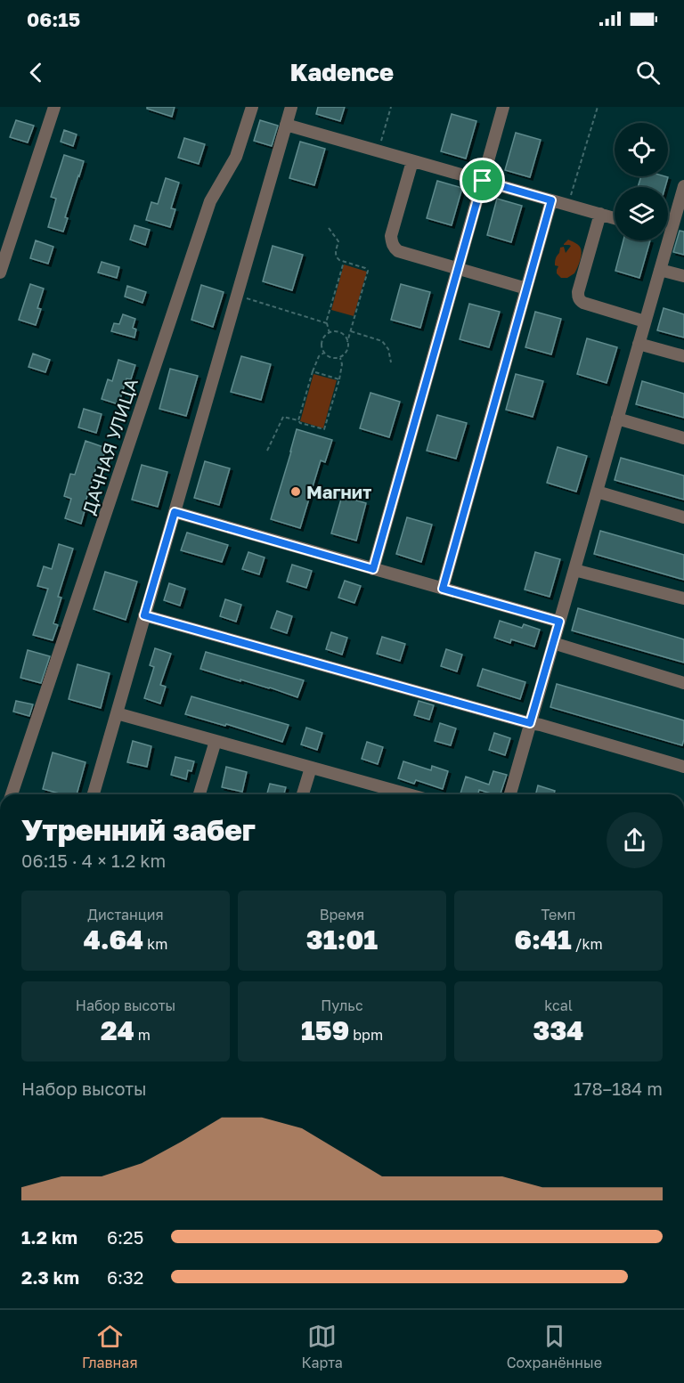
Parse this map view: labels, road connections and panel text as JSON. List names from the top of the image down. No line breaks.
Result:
{"streets":{"street":["ДАЧНАЯ УЛИЦА"]},"places":["Магнит"],"page":{"status":"06:15","header":"Kadence","heading":["Утренний забег","06:15 · 4 × 1.2 km"],"stats":[["Дистанция","4.64 km"],["Время","31:01"],["Темп","6:41 /km"],["Набор высоты","24 m"],["Пульс","159 bpm"],["kcal","334"]],"chart":["Набор высоты","178–184 m"],"list":[{"name":"1.2 km","note":"6:25"},{"name":"2.3 km","note":"6:32"}],"tabs":["Главная","Карта","Сохранённые"]}}
